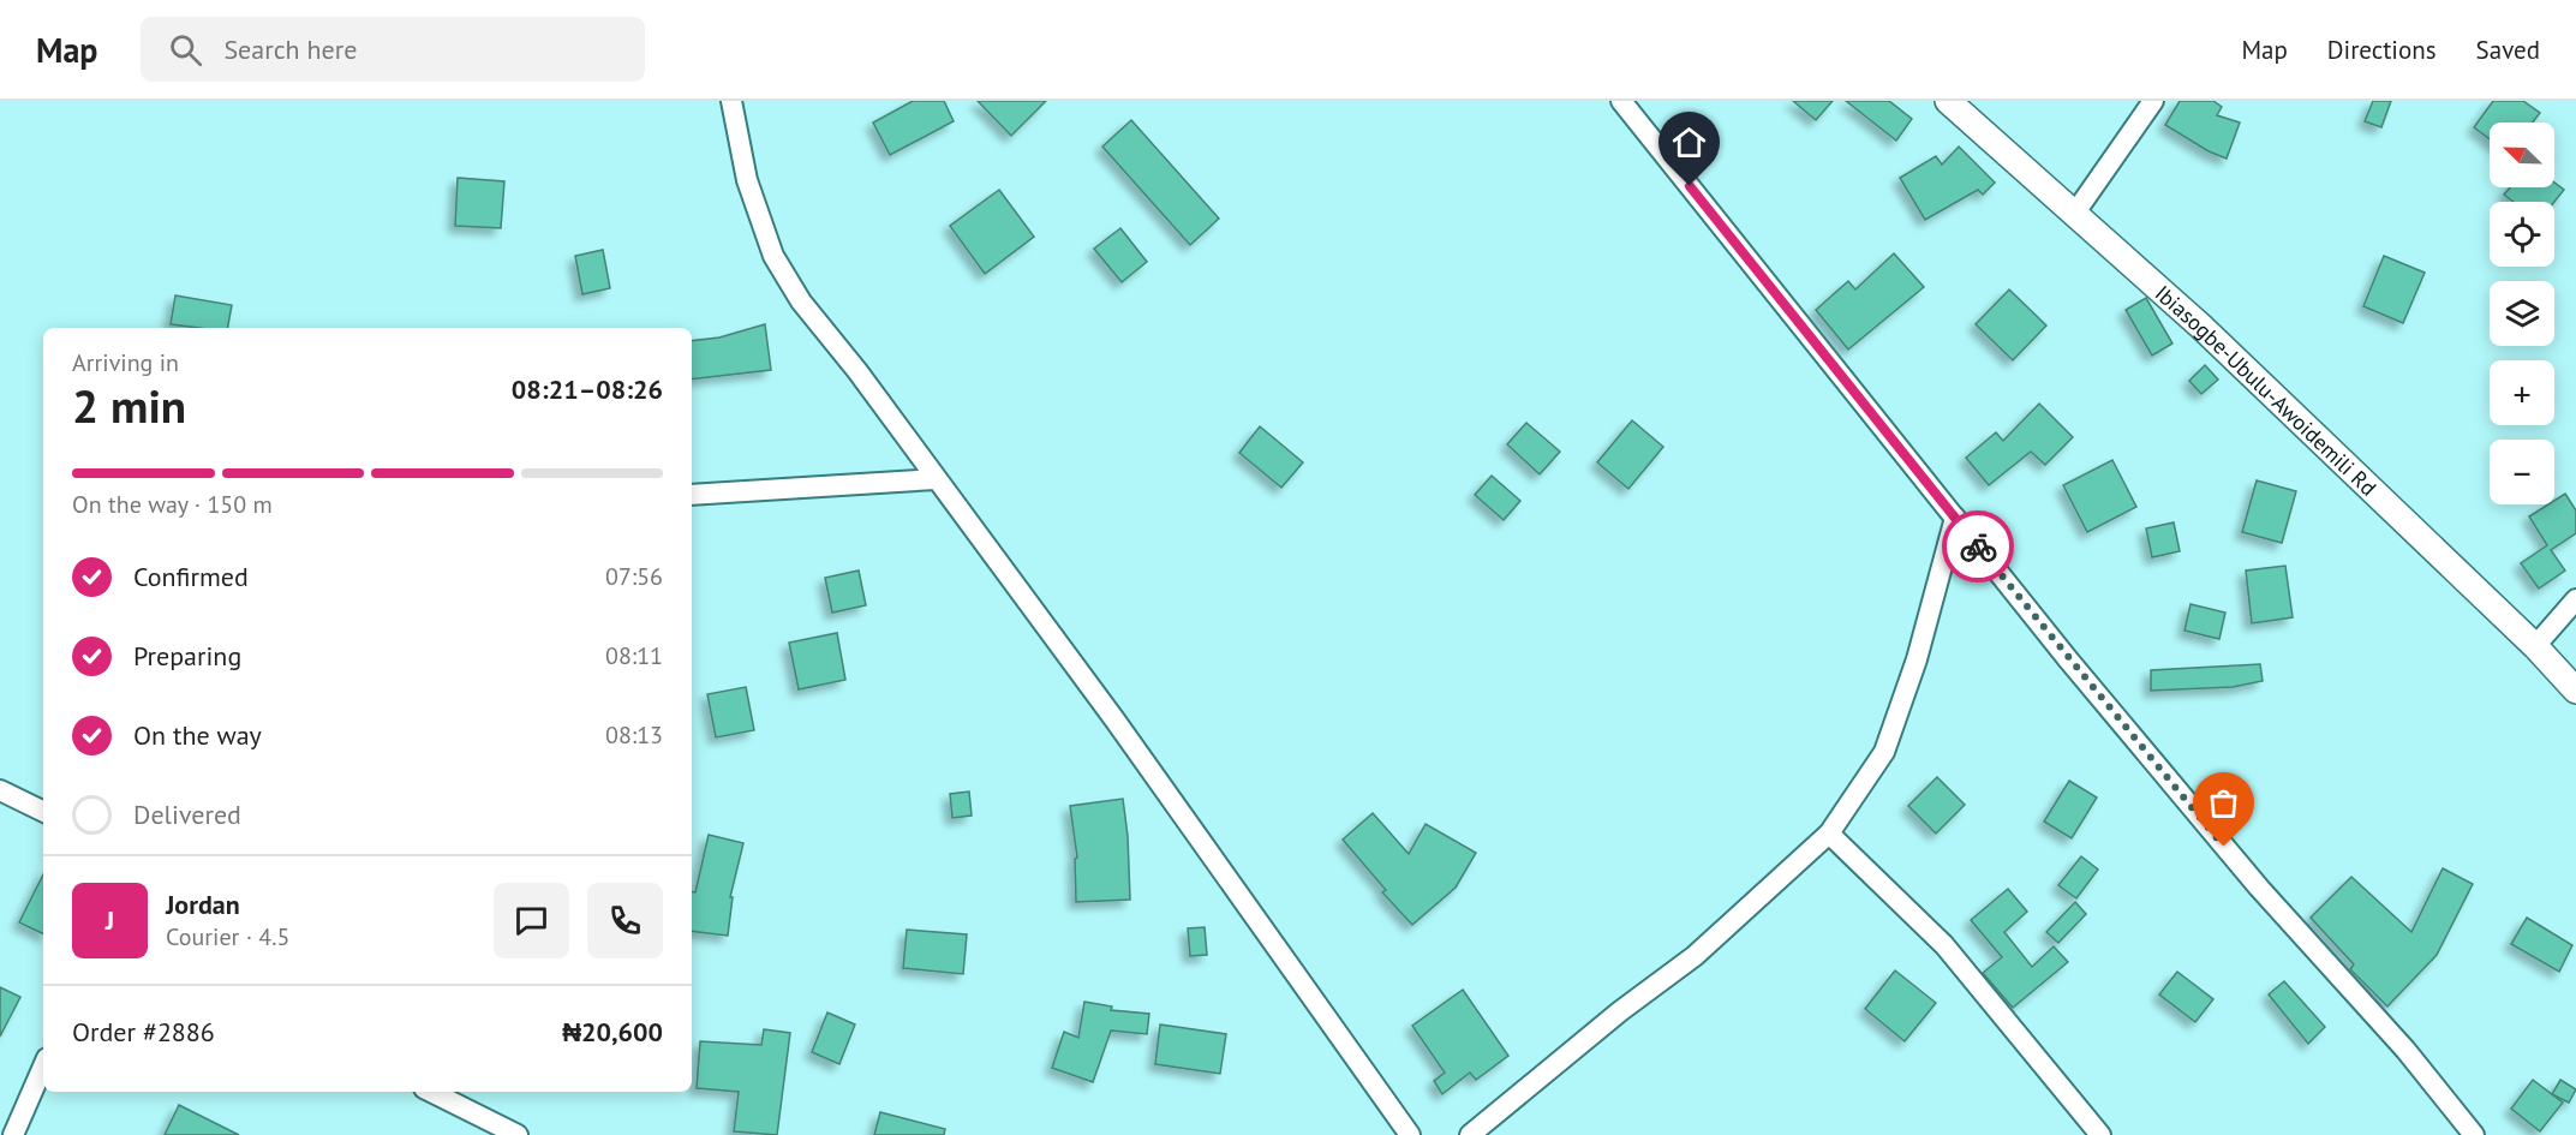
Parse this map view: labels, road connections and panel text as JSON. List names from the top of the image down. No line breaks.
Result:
{"streets":{"street":["Ibiasogbe-Ubulu-Awoidemili Rd"]},"north":"top left","page":{"header":"Map","search":"Search here","nav":["Map","Directions","Saved"],"map_buttons":["+","−"],"heading":["2 min","Arriving in","08:21–08:26"],"panel":["Jordan","Courier · 4.5","Order #2886","₦20,600"],"bar":"On the way · 150 m","list":[["Confirmed","07:56"],["Preparing","08:11"],["On the way","08:13"],"Delivered"],"round":"J"}}
